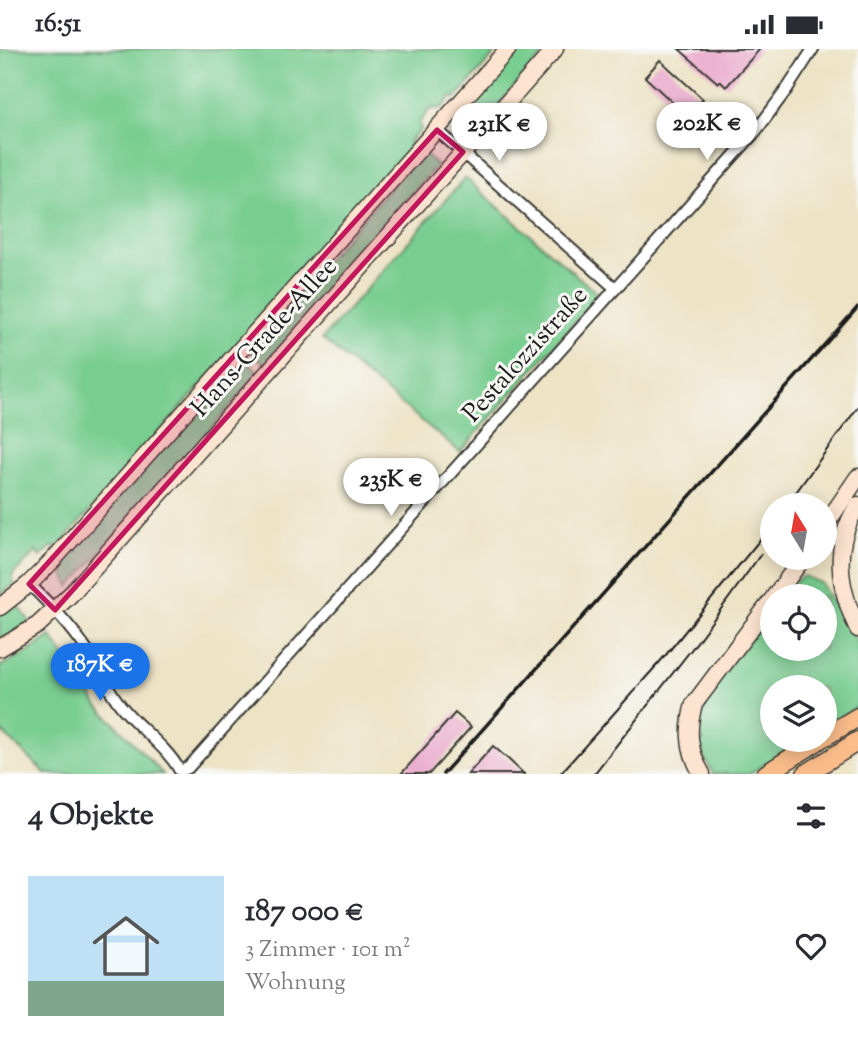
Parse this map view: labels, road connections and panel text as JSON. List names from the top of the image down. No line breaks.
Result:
{"streets":{"street":["Hans-Grade-Allee","Pestalozzistraße"]},"north":"top","page":{"status":"16:51","price":["202K €","231K €","235K €","187K €"],"heading":"4 Objekte","list":[{"name":"187 000 €","note":"3 Zimmer · 101 m² · Wohnung"}]}}
